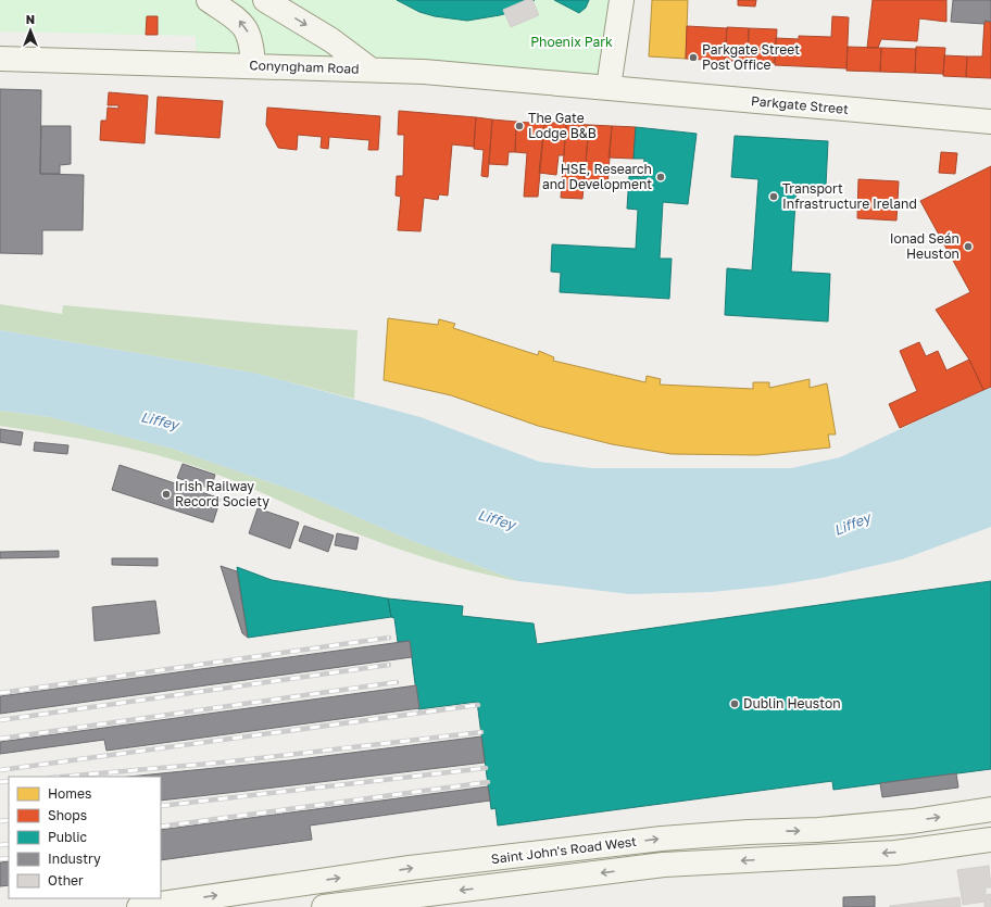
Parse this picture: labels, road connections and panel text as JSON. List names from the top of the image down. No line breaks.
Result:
{"streets":{"main road":["Conyngham Road","Parkgate Street","Saint John's Road West"]},"crossings":[["Conyngham Road","Parkgate Street"]],"water":["Liffey"],"parks":["Phoenix Park"],"places":["Parkgate Street Post Office","The Gate Lodge B&B","HSE, Research and Development","Transport Infrastructure Ireland","Ionad Seán Heuston","Irish Railway Record Society","Dublin Heuston"],"legend":["Homes","Shops","Public","Industry","Other"],"north":"top"}
